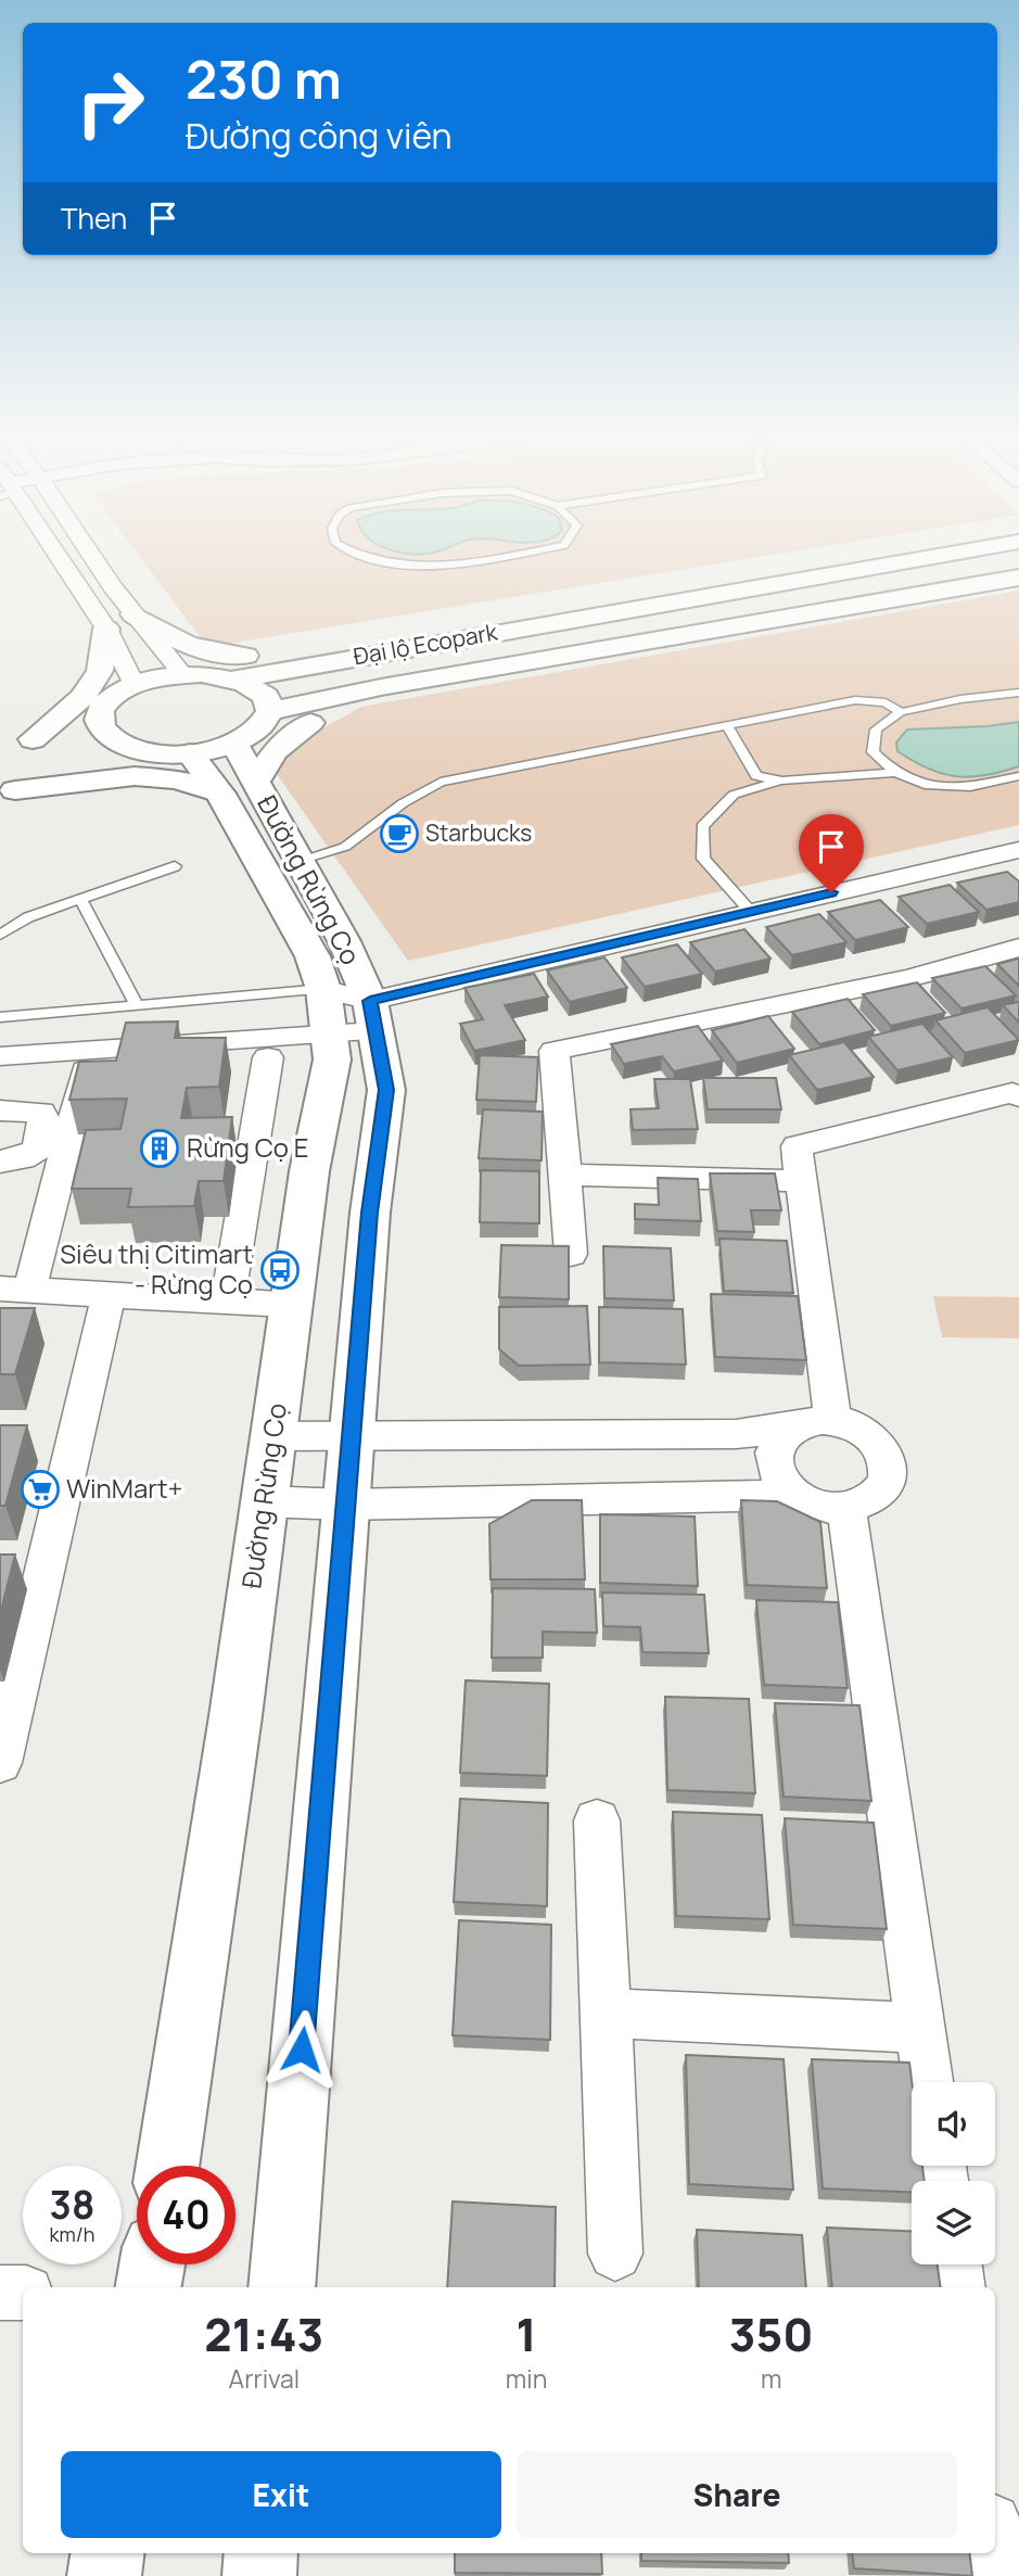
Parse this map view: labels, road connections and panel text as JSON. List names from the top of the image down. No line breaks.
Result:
{"streets":{"main road":["Đại lộ Ecopark","Đường Rừng Cọ"]},"places":{"cafe":["Starbucks"],"building":["Rừng Cọ E"],"bus stop":["Siêu thị Citimart - Rừng Cọ"],"supermarket":["WinMart+"]},"page":{"turn":["230 m","Đường công viên"],"then":"Then","speed":"38 km/h","limit":"40","eta":["21:43","Arrival","1","min","350","m"],"buttons":["Exit","Share"]}}
